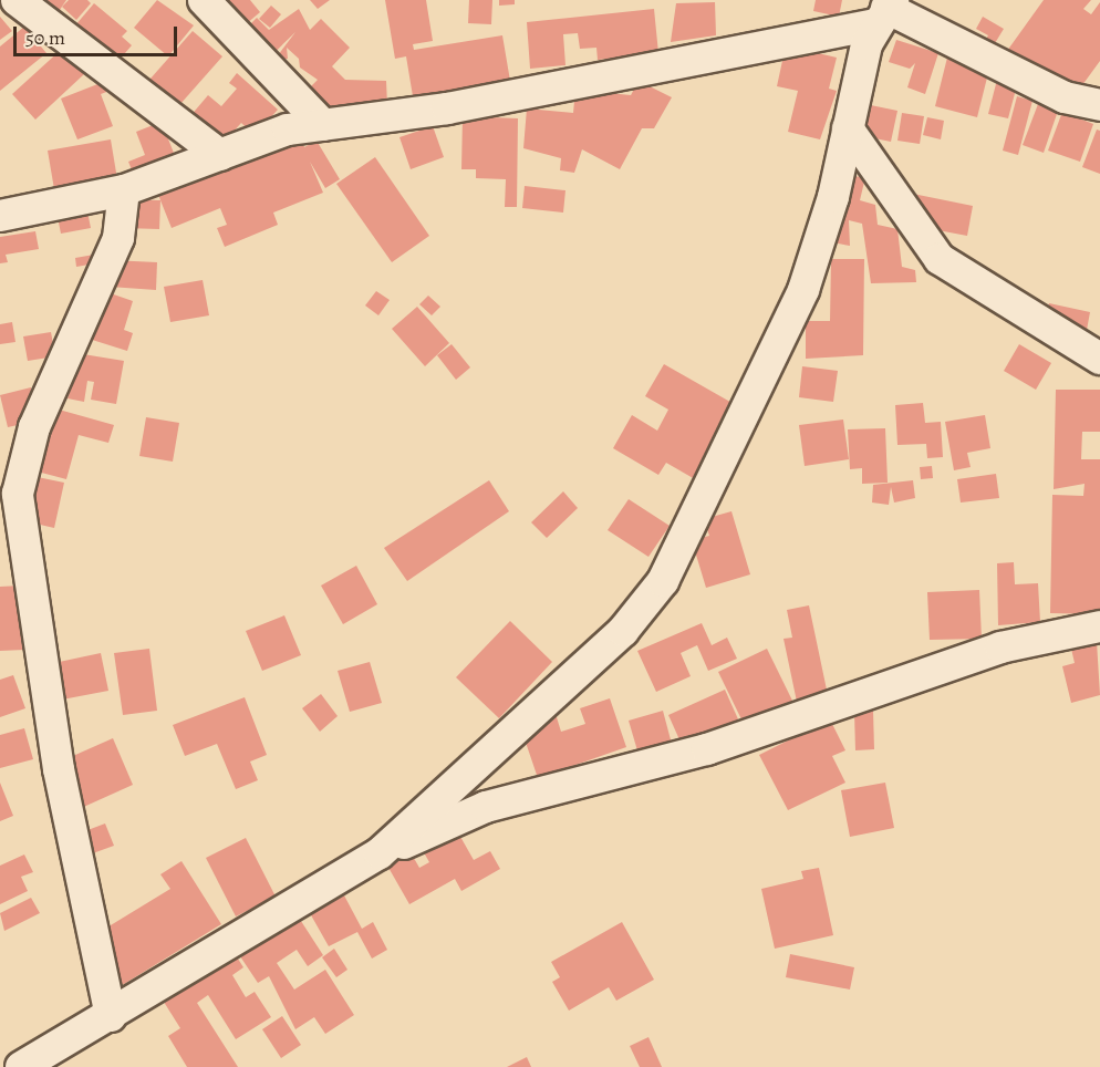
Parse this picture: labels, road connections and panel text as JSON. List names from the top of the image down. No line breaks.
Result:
{"scale_bar":"50 m"}
